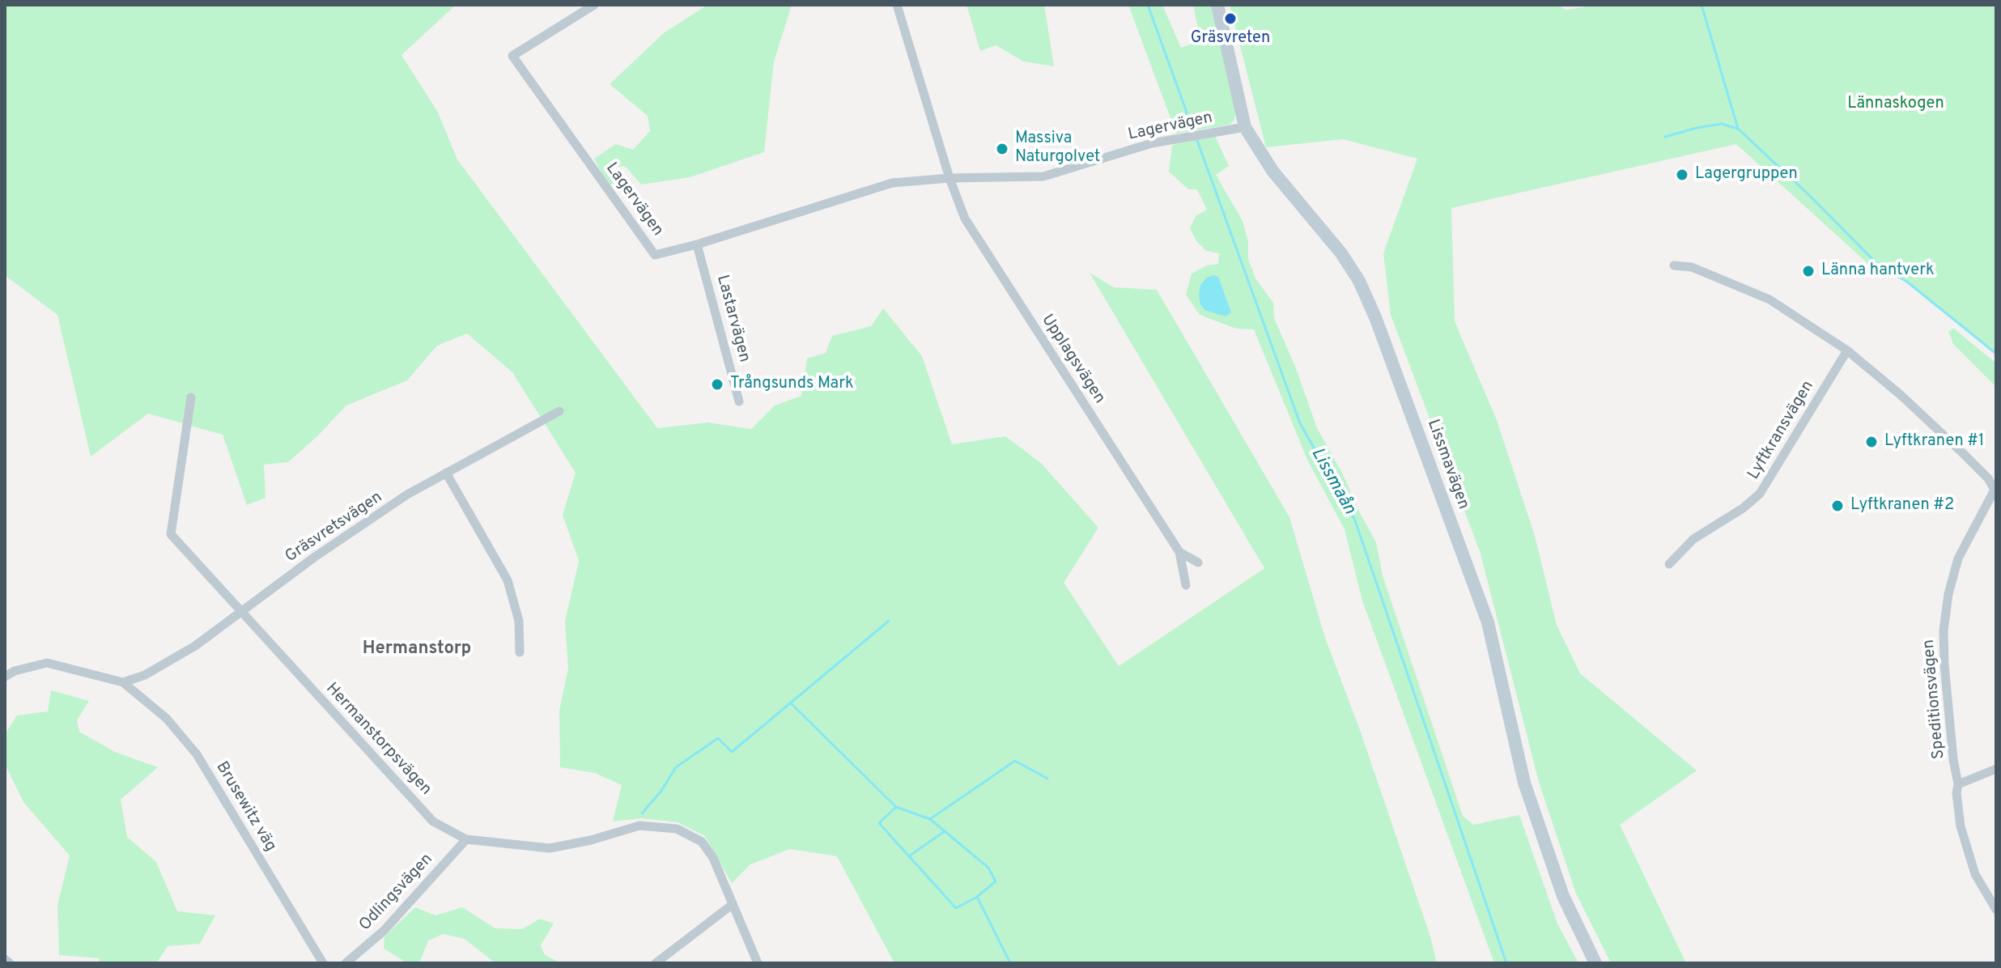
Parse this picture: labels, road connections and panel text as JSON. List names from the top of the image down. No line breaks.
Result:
{"streets":{"street":["Lagervägen","Lastarvägen","Upplagsvägen","Lyftkransvägen","Lissmavägen","Gräsvretsvägen","Speditionsvägen","Hermanstorpsvägen","Brusewitz väg","Odlingsvägen"]},"crossings":[["Lagervägen","Lastarvägen"],["Lagervägen","Upplagsvägen"],["Lagervägen","Lissmavägen"],["Gräsvretsvägen","Hermanstorpsvägen"],["Hermanstorpsvägen","Odlingsvägen"]],"districts":["Hermanstorp"],"water":["Lissmaån"],"parks":["Lännaskogen"],"places":["Gräsvreten","Massiva Naturgolvet","Lagergruppen","Länna hantverk","Trångsunds Mark","Lyftkranen #1","Lyftkranen #2"]}
